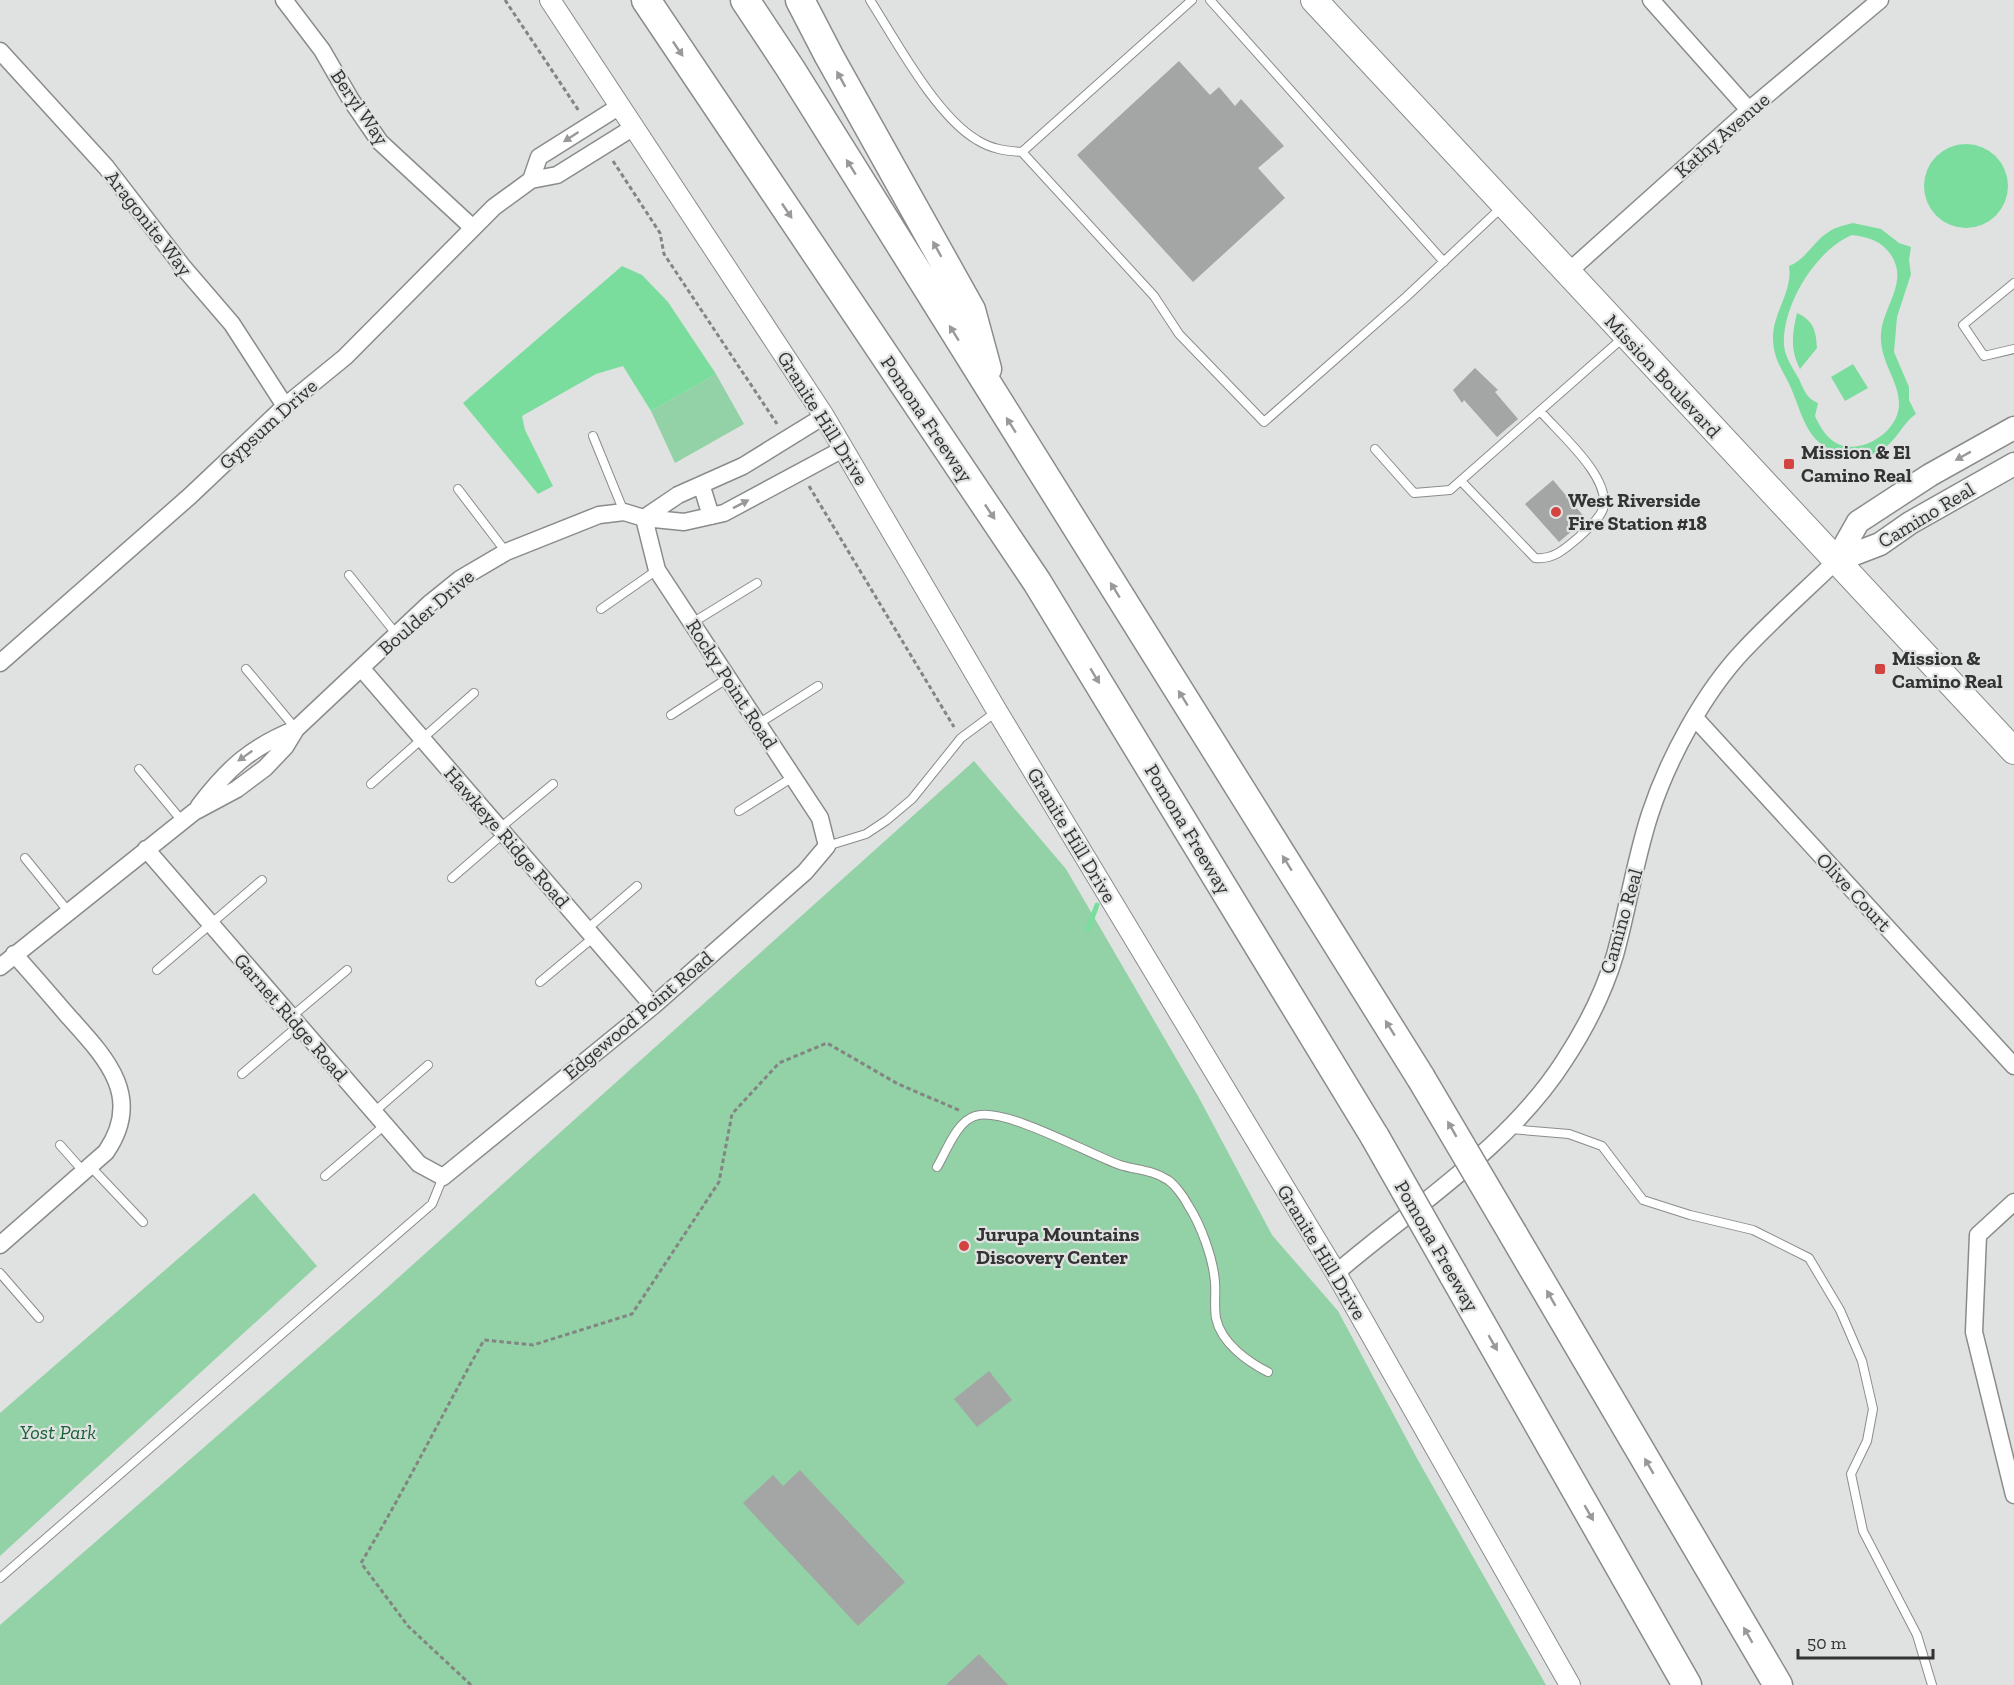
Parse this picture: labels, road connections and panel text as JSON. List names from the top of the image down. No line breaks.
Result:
{"streets":{"highway":["Pomona Freeway"],"main road":["Mission Boulevard","Camino Real"],"street":["Beryl Way","Kathy Avenue","Aragonite Way","Granite Hill Drive","Gypsum Drive","Boulder Drive","Rocky Point Road","Hawkeye Ridge Road","Olive Court","Edgewood Point Road","Garnet Ridge Road"]},"crossings":[["Beryl Way","Gypsum Drive"],["Kathy Avenue","Mission Boulevard"],["Aragonite Way","Gypsum Drive"],["Mission Boulevard","Camino Real"],["Granite Hill Drive","Gypsum Drive"],["Granite Hill Drive","Camino Real"],["Granite Hill Drive","Boulder Drive"],["Camino Real","Olive Court"],["Boulder Drive","Rocky Point Road"],["Boulder Drive","Hawkeye Ridge Road"],["Boulder Drive","Garnet Ridge Road"],["Rocky Point Road","Edgewood Point Road"],["Hawkeye Ridge Road","Edgewood Point Road"],["Edgewood Point Road","Garnet Ridge Road"]],"parks":["Yost Park"],"places":{"transit":["Mission & El Camino Real","Mission & Camino Real"],"other":["West Riverside Fire Station #18","Jurupa Mountains Discovery Center"]},"scale_bar":"50 m"}
